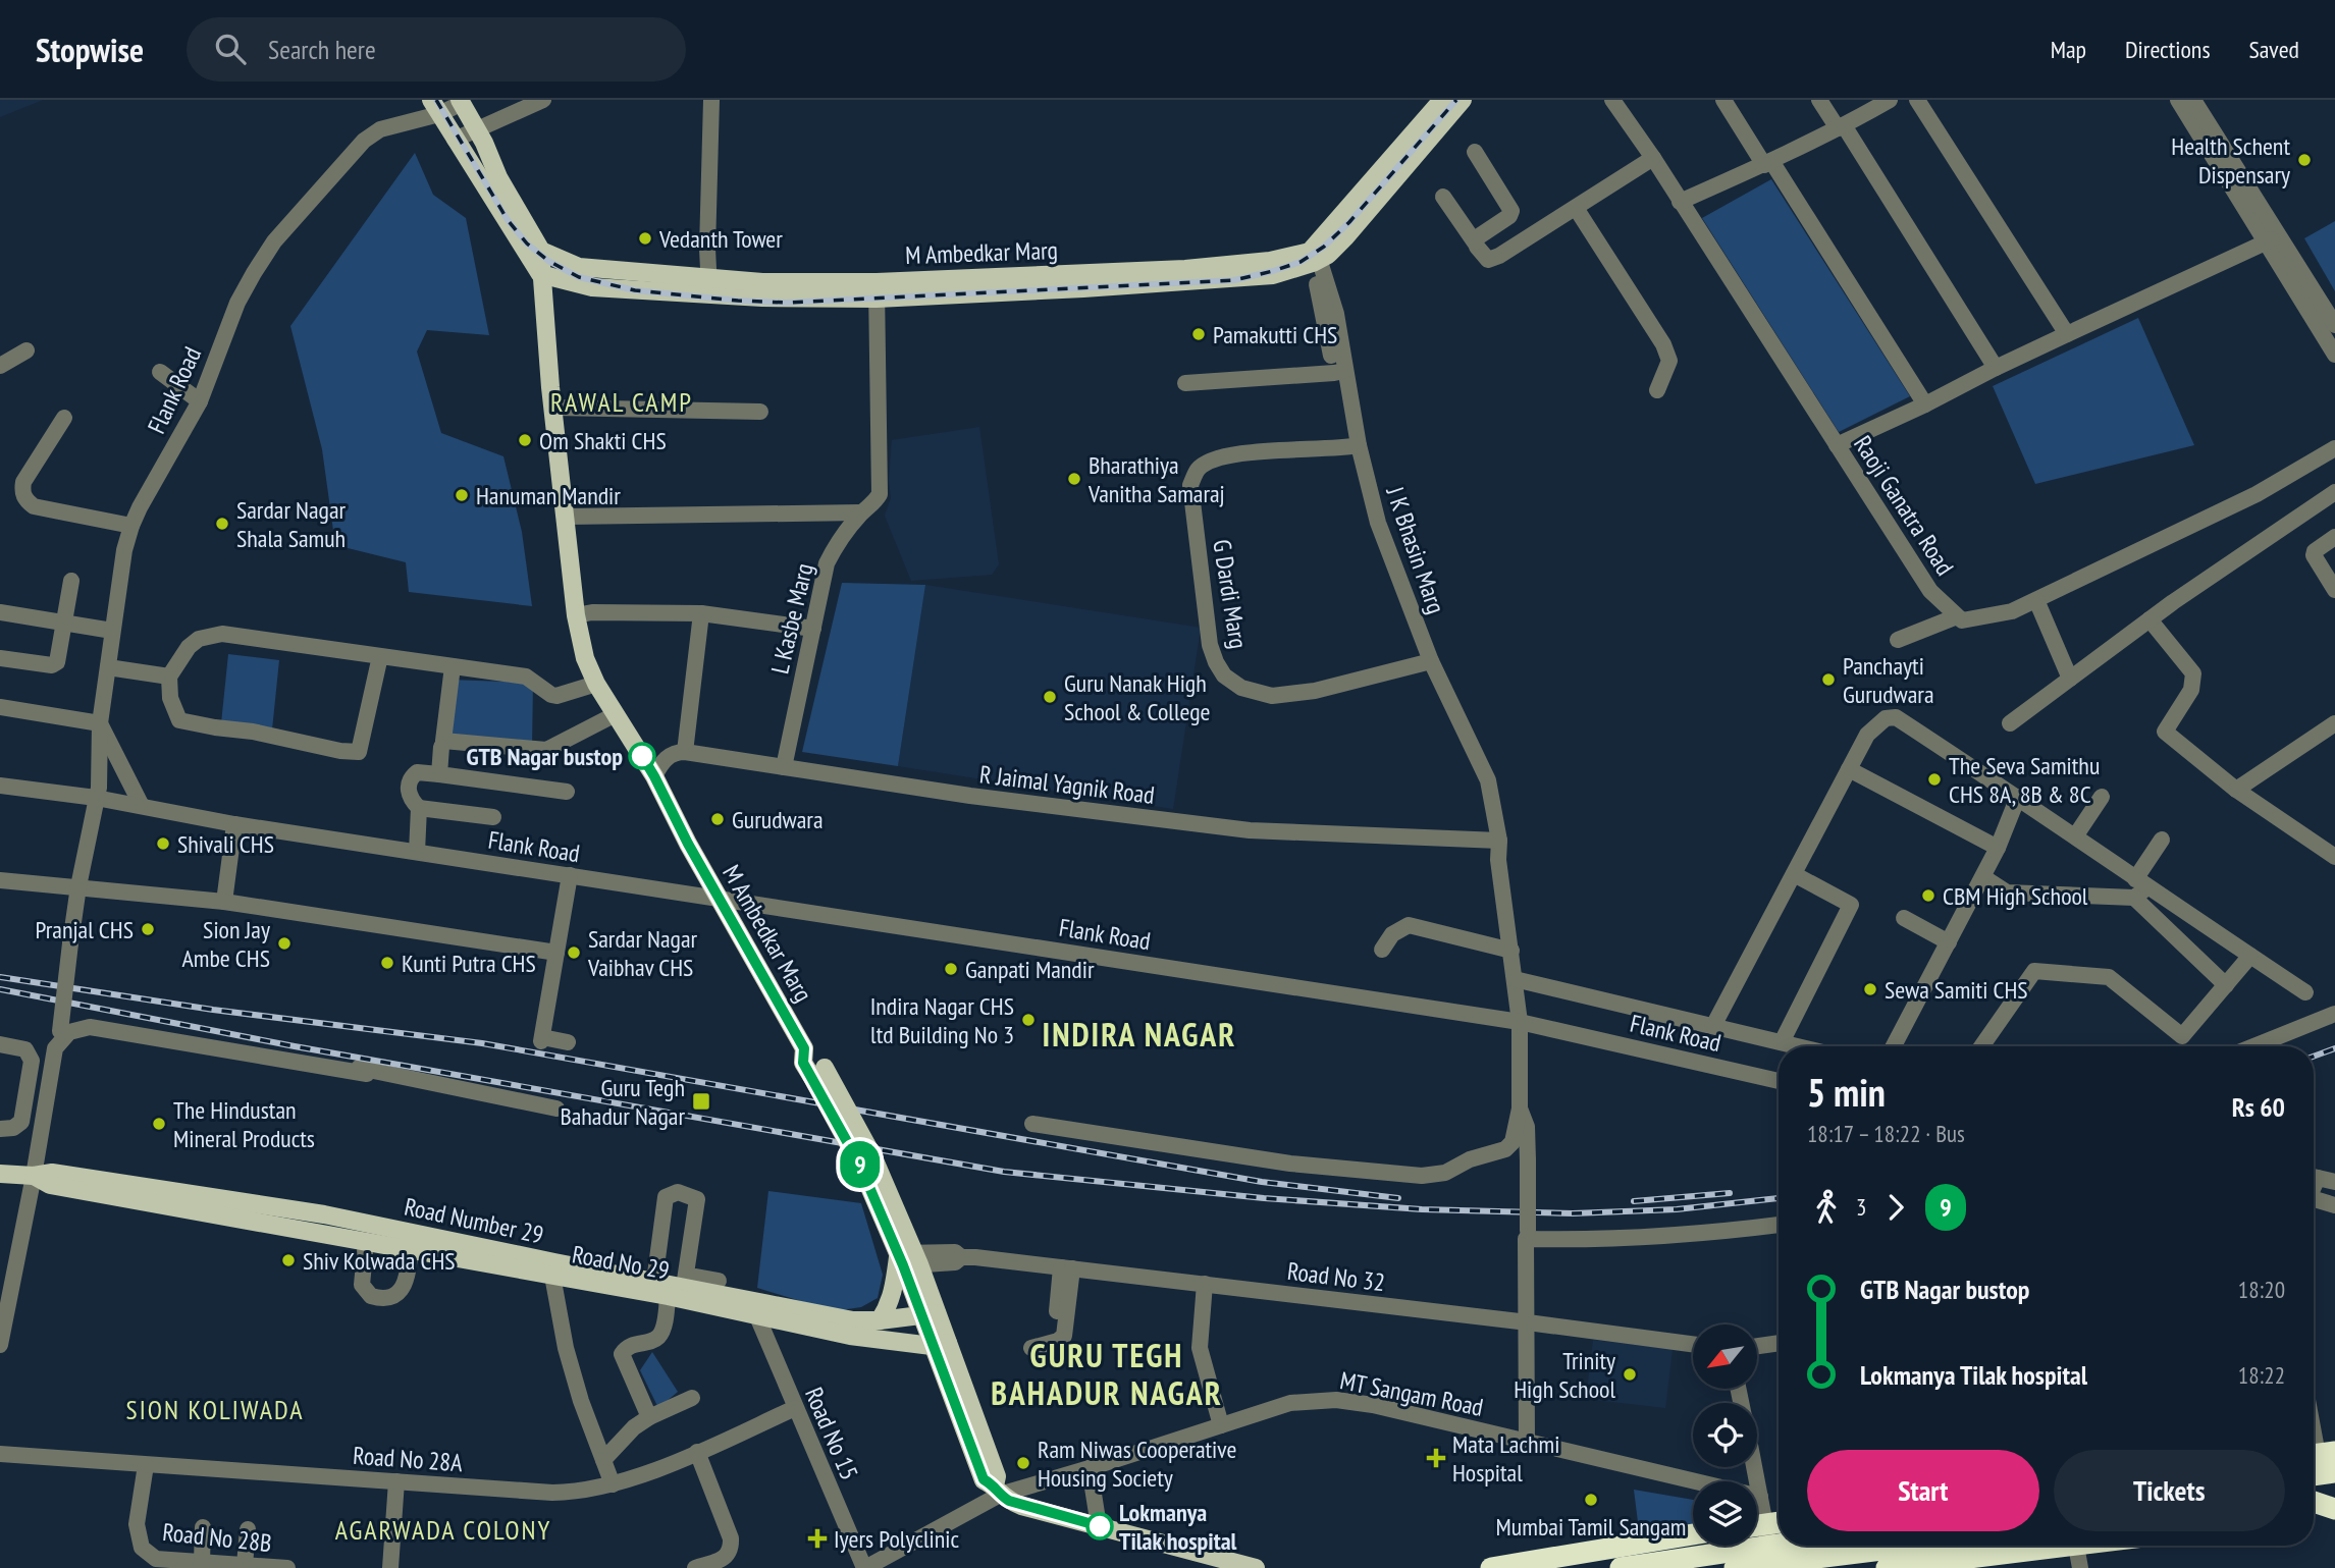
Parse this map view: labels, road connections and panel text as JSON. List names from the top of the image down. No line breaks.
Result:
{"streets":{"main road":["M Ambedkar Marg","Road Number 29","Road No 29"],"street":["Flank Road","Raoji Ganatra Road","J K Bhasin Marg","G Dardi Marg","L Kasbe Marg","R Jaimal Yagnik Road","Road No 32","MT Sangam Road","Road No 15","Road No 28A","Road No 28B"]},"crossings":[["M Ambedkar Marg","Flank Road"],["M Ambedkar Marg","J K Bhasin Marg"],["M Ambedkar Marg","L Kasbe Marg"],["M Ambedkar Marg","Road Number 29"],["M Ambedkar Marg","Road No 29"],["M Ambedkar Marg","Road No 32"],["M Ambedkar Marg","MT Sangam Road"],["Flank Road","J K Bhasin Marg"],["J K Bhasin Marg","G Dardi Marg"],["J K Bhasin Marg","R Jaimal Yagnik Road"],["L Kasbe Marg","R Jaimal Yagnik Road"],["Road Number 29","Road No 29"],["Road Number 29","Road No 15"],["Road No 29","Road No 15"],["MT Sangam Road","Road No 15"],["Road No 15","Road No 28A"],["Road No 28A","Road No 28B"]],"districts":["RAWAL CAMP","INDIRA NAGAR","GURU TEGH BAHADUR NAGAR","SION KOLIWADA","AGARWADA COLONY"],"places":{"other":["Health Schent Dispensary","Vedanth Tower","Pamakutti CHS","Om Shakti CHS","Bharathiya Vanitha Samaraj","Hanuman Mandir","Sardar Nagar Shala Samuh","Panchayti Gurudwara","Guru Nanak High School & College","GTB Nagar bustop","The Seva Samithu CHS 8A, 8B & 8C","Gurudwara","Shivali CHS","CBM High School","Pranjal CHS","Sion Jay Ambe CHS","Sardar Nagar Vaibhav CHS","Kunti Putra CHS","Ganpati Mandir","Sewa Samiti CHS","Indira Nagar CHS ltd Building No 3","The Hindustan Mineral Products","Shiv Kolwada CHS","Trinity High School","Ram Niwas Cooperative Housing Society","Mumbai Tamil Sangam","Lokmanya Tilak hospital"],"transit":["Guru Tegh Bahadur Nagar"],"health":["Mata Lachmi Hospital","Iyers Polyclinic"]},"lines":["bus line 9"],"north":"bottom left","page":{"header":"Stopwise","search":"Search here","nav":["Map","Directions","Saved"],"on_map":"9","heading":["5 min","18:17 – 18:22 · Bus","Rs 60"],"legs":["3","9"],"list":[{"name":"GTB Nagar bustop","value":"18:20"},{"name":"Lokmanya Tilak hospital","value":"18:22"}],"buttons":["Start","Tickets"]}}
